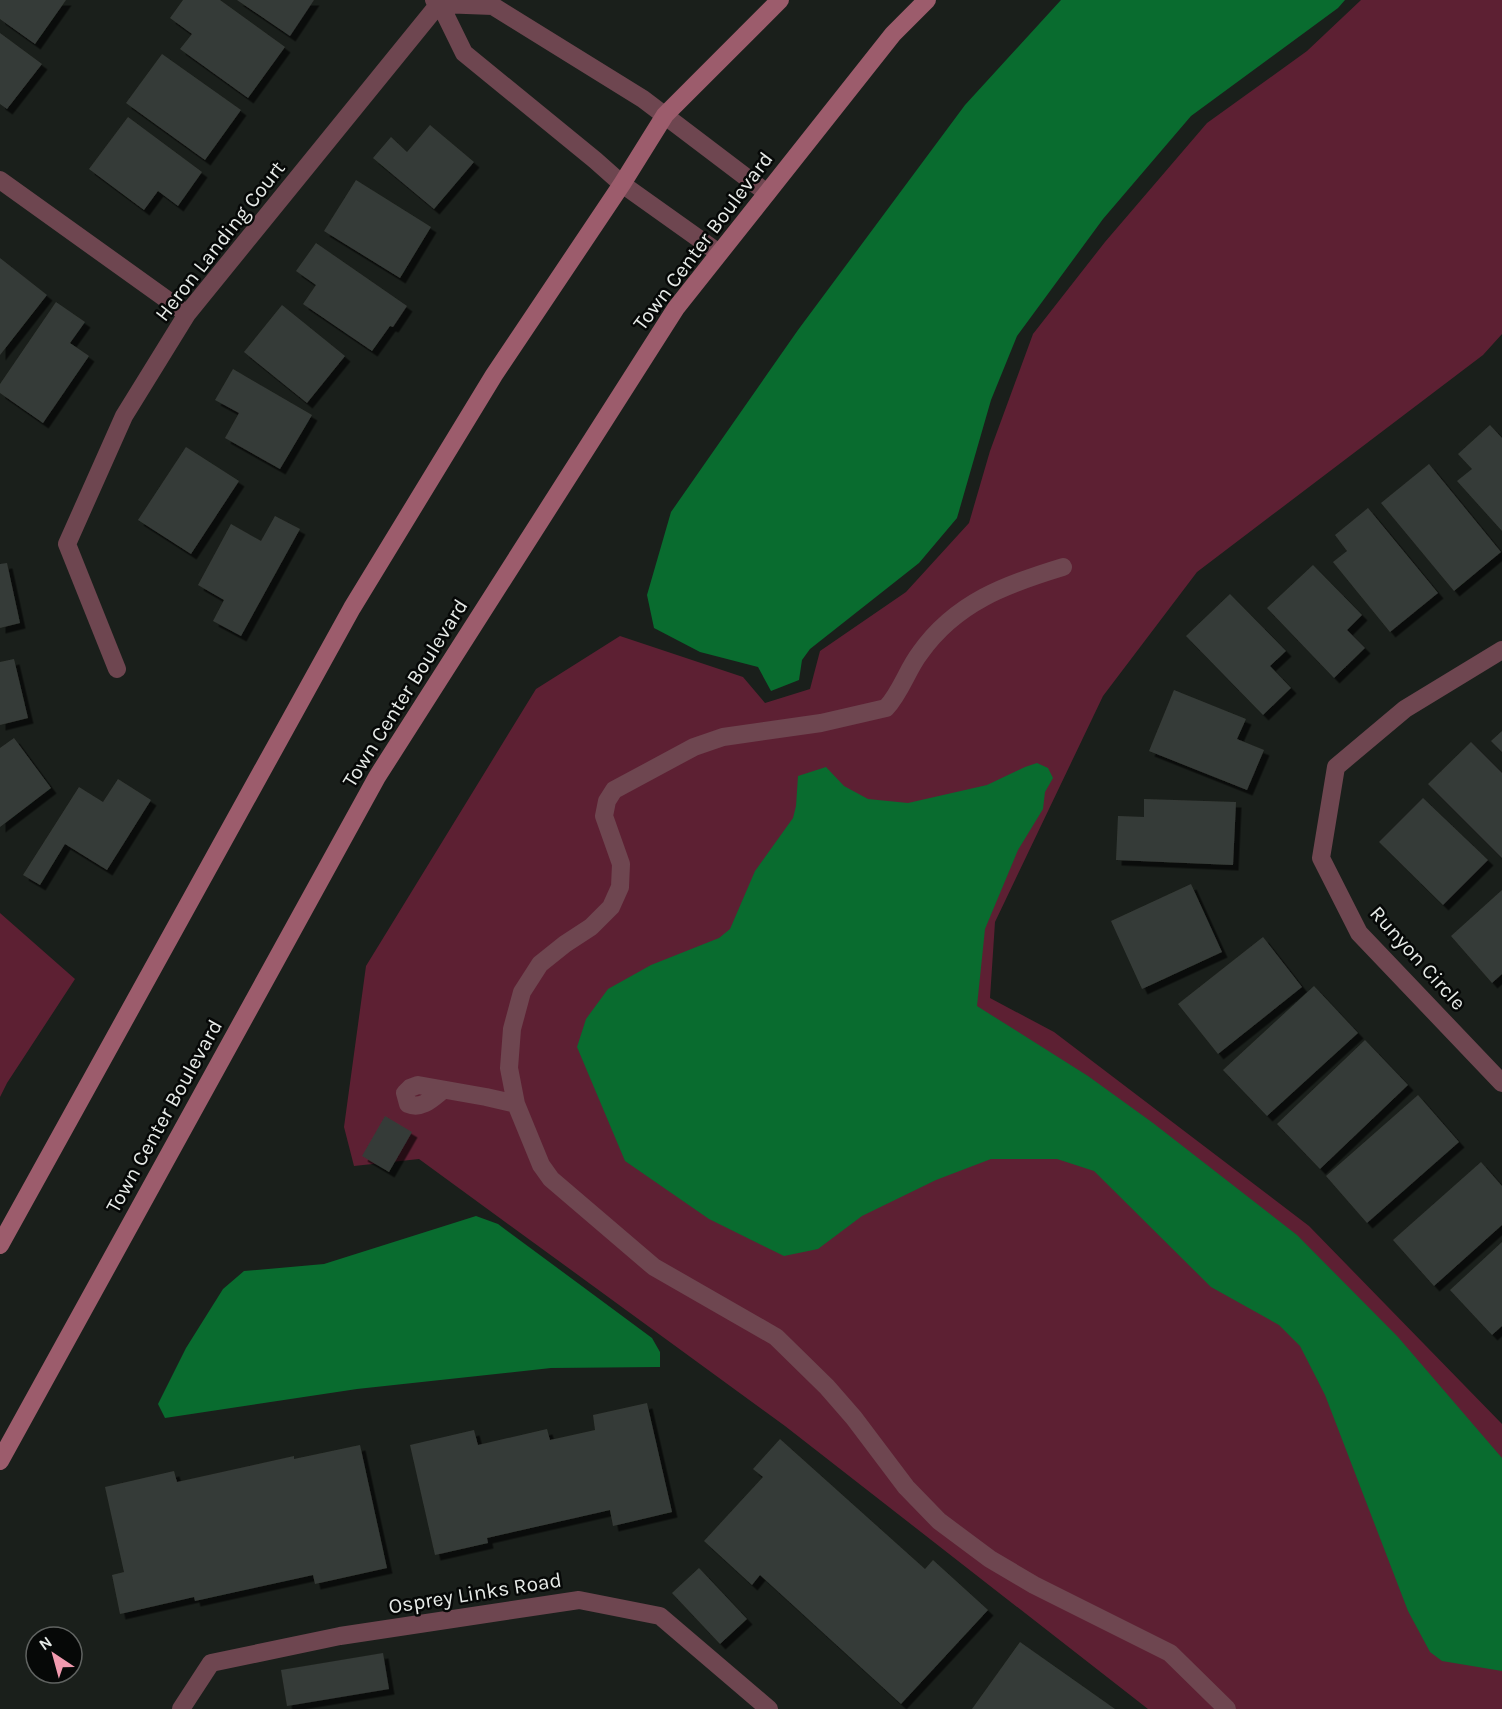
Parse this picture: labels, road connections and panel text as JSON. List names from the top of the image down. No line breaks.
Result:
{"streets":{"main road":["Town Center Boulevard"],"street":["Heron Landing Court","Runyon Circle","Osprey Links Road"]},"north":"top left"}
